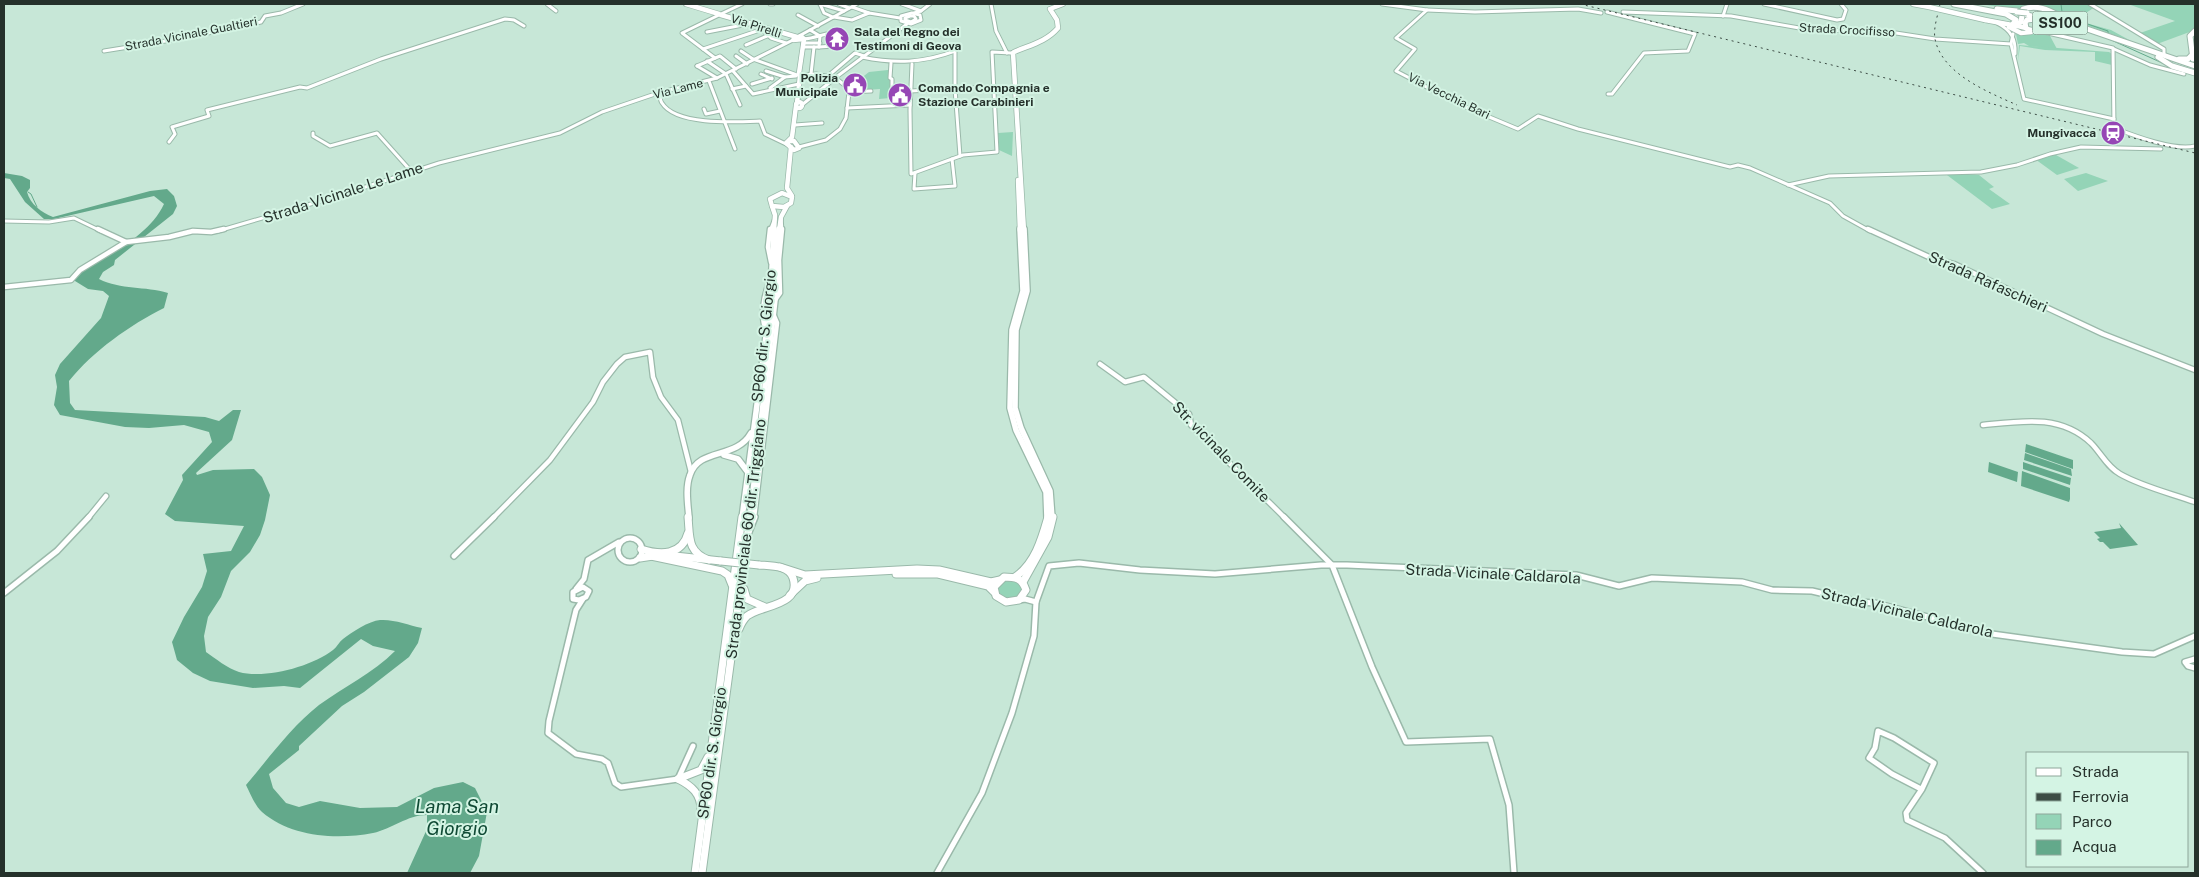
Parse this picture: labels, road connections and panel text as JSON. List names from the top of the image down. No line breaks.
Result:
{"streets":{"highway":["SS100"],"main road":["Via Pirelli","SP60 dir. S. Giorgio","Strada provinciale 60 dir. Triggiano"],"street":["Strada Crocifisso","Strada Vicinale Gualtieri","Via Lame","Via Vecchia Bari","Strada Vicinale Le Lame","Strada Rafaschieri","Str. vicinale Comite","Strada Vicinale Caldarola"]},"crossings":[["Via Pirelli","Via Lame"],["Via Lame","Strada Vicinale Le Lame"],["Via Vecchia Bari","Strada Rafaschieri"],["SP60 dir. S. Giorgio","Strada provinciale 60 dir. Triggiano"],["Str. vicinale Comite","Strada Vicinale Caldarola"]],"water":["Lama San Giorgio"],"places":{"temple":["Sala del Regno dei Testimoni di Geova"],"public building":["Polizia Municipale","Comando Compagnia e Stazione Carabinieri"],"station":["Mungivacca"]},"legend":["Strada","Ferrovia","Parco","Acqua"]}
